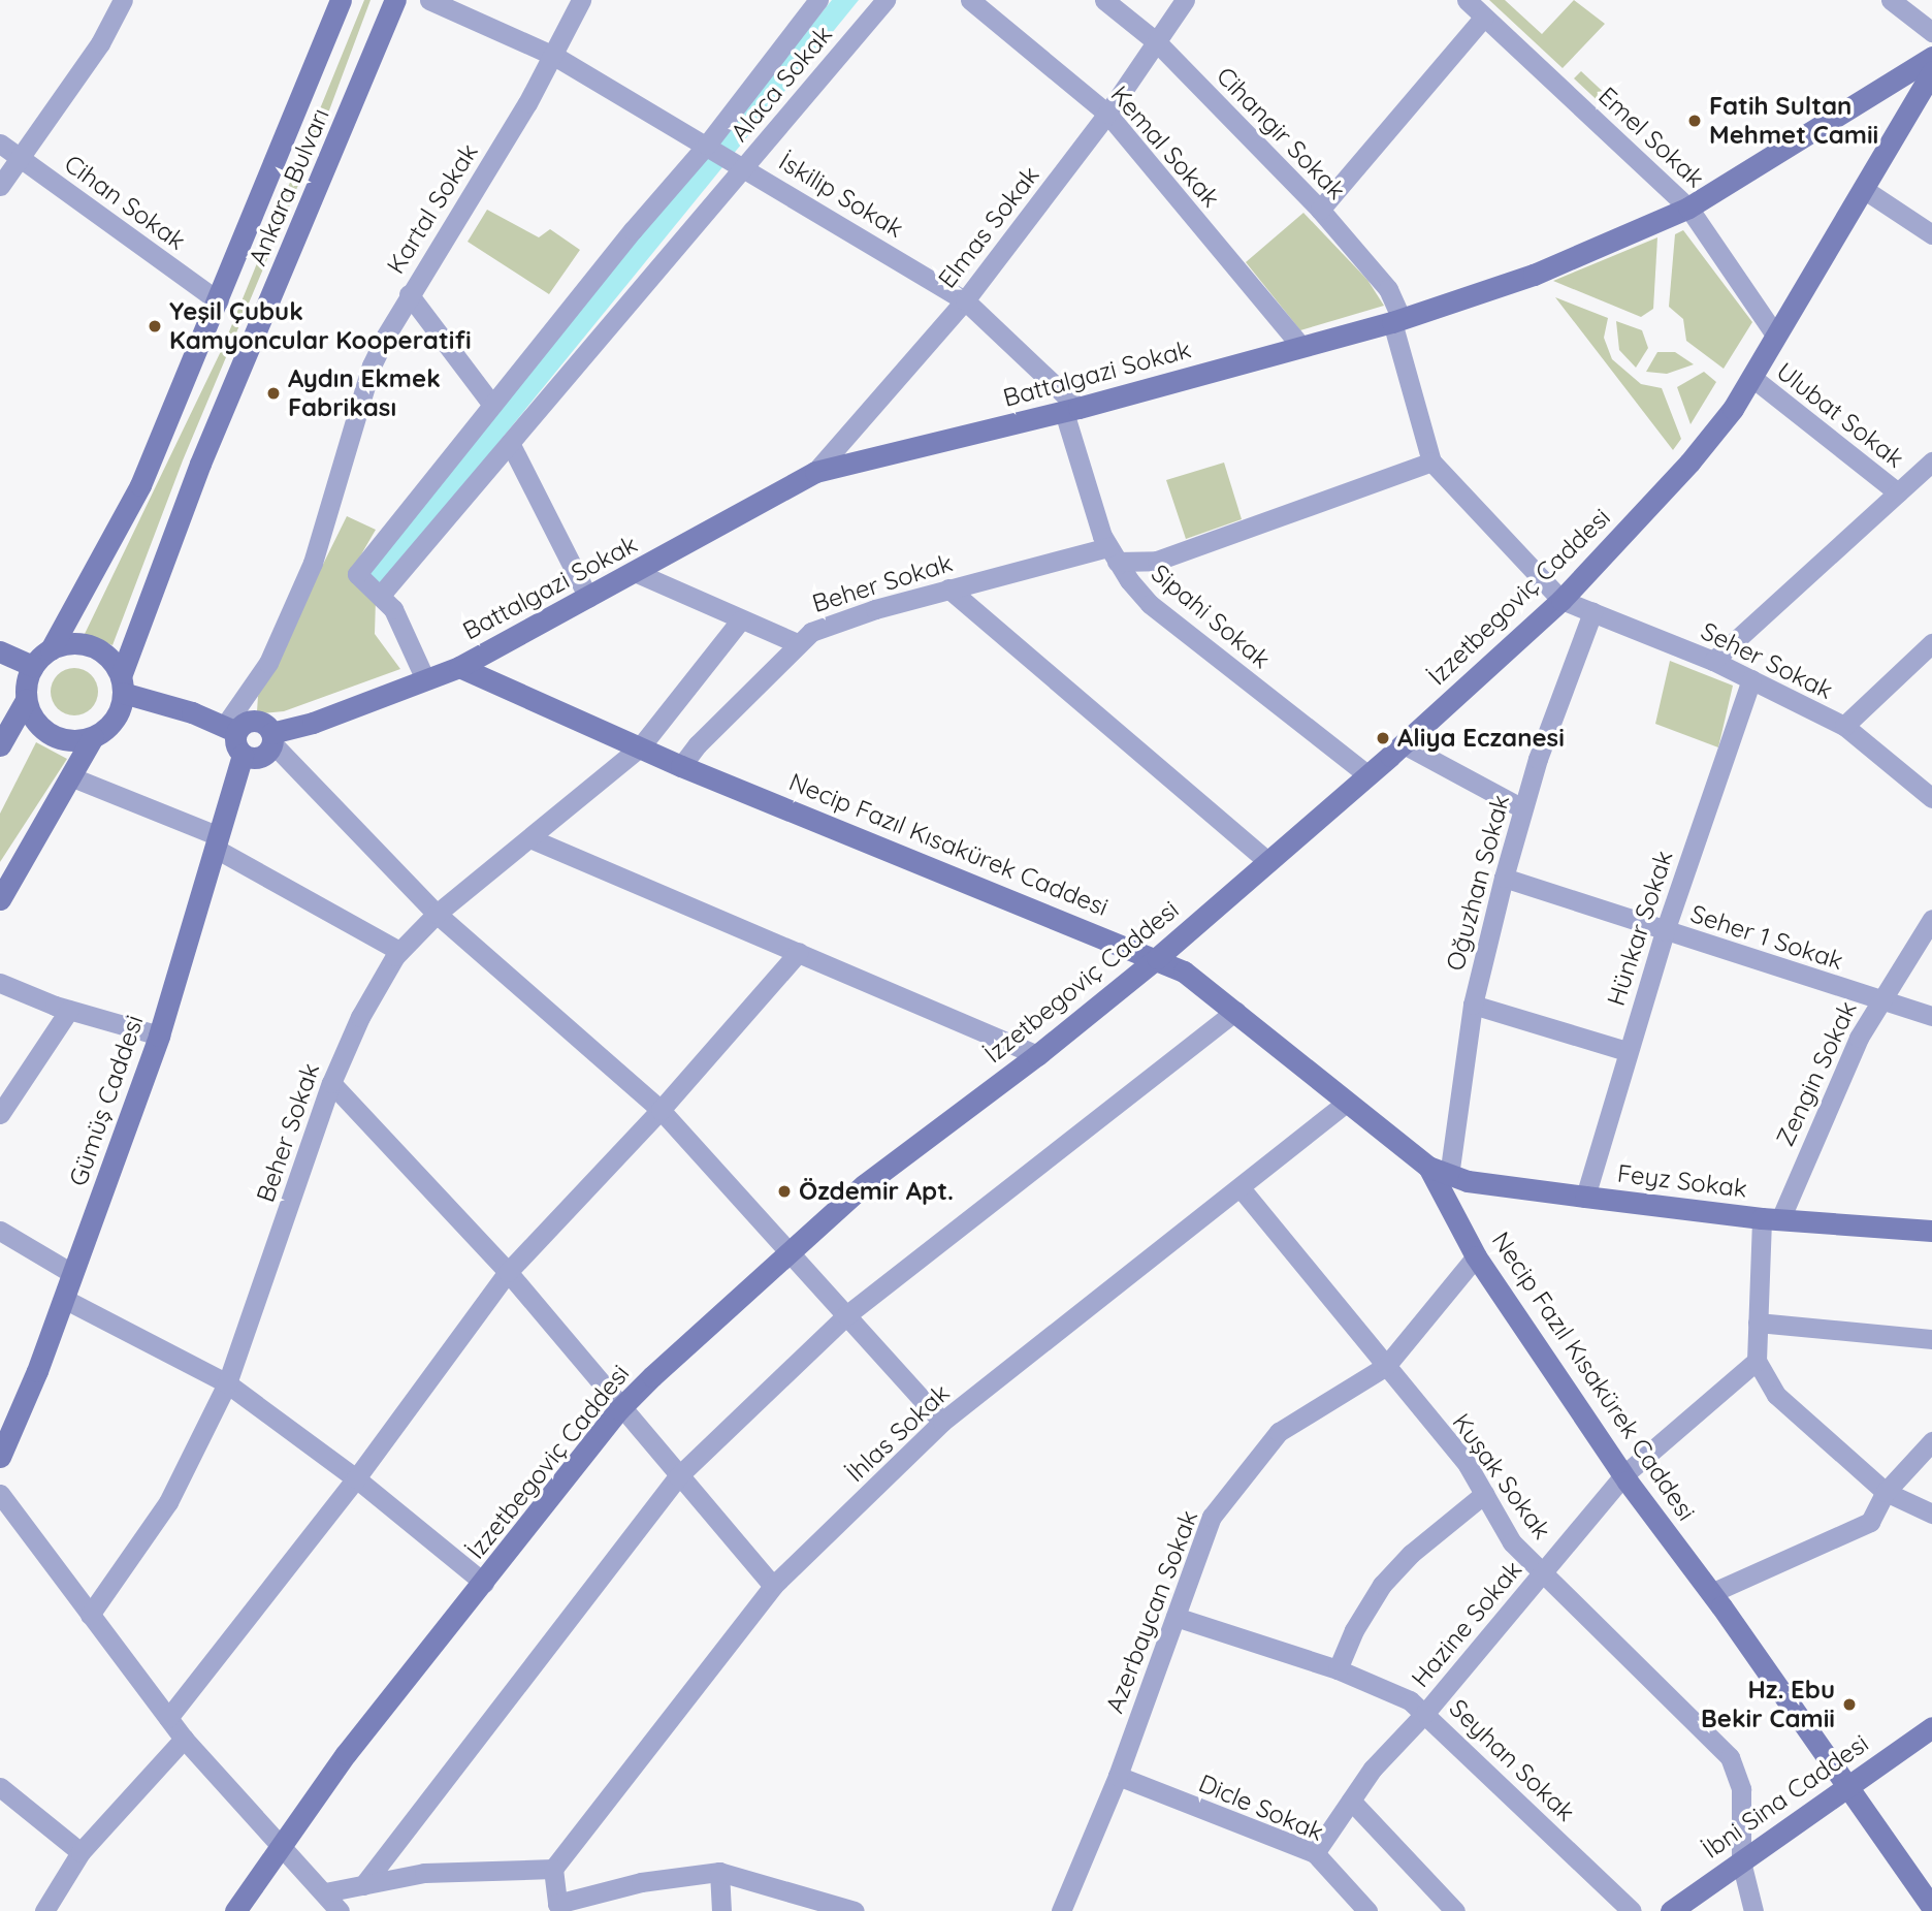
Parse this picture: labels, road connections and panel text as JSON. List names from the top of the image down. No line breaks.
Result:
{"streets":{"street":["Alaca Sokak","Cihangir Sokak","Emel Sokak","Kemal Sokak","Ankara Bulvarı","İskilip Sokak","Cihan Sokak","Kartal Sokak","Elmas Sokak","Battalgazi Sokak","Ulubat Sokak","Beher Sokak","İzzetbegoviç Caddesi","Sipahi Sokak","Seher Sokak","Necip Fazıl Kısakürek Caddesi","Oğuzhan Sokak","Hünkar Sokak","Seher 1 Sokak","Zengin Sokak","Gümüş Caddesi","Feyz Sokak","İhlas Sokak","Kuşak Sokak","Azerbaycan Sokak","Hazine Sokak","Seyhan Sokak","İbni Sina Caddesi","Dicle Sokak"]},"crossings":[["Alaca Sokak","İskilip Sokak"],["Cihangir Sokak","Elmas Sokak"],["Cihangir Sokak","Battalgazi Sokak"],["Cihangir Sokak","Beher Sokak"],["Cihangir Sokak","İzzetbegoviç Caddesi"],["Cihangir Sokak","Seher Sokak"],["Emel Sokak","Battalgazi Sokak"],["Emel Sokak","İzzetbegoviç Caddesi"],["Kemal Sokak","Elmas Sokak"],["Kemal Sokak","Battalgazi Sokak"],["Ankara Bulvarı","Cihan Sokak"],["İskilip Sokak","Kartal Sokak"],["İskilip Sokak","Elmas Sokak"],["İskilip Sokak","Battalgazi Sokak"],["İskilip Sokak","Sipahi Sokak"],["Kartal Sokak","Battalgazi Sokak"],["Kartal Sokak","Gümüş Caddesi"],["Elmas Sokak","Battalgazi Sokak"],["Battalgazi Sokak","Sipahi Sokak"],["Battalgazi Sokak","Necip Fazıl Kısakürek Caddesi"],["Battalgazi Sokak","Gümüş Caddesi"],["Ulubat Sokak","İzzetbegoviç Caddesi"],["Beher Sokak","Sipahi Sokak"],["Beher Sokak","Necip Fazıl Kısakürek Caddesi"],["İzzetbegoviç Caddesi","Sipahi Sokak"],["İzzetbegoviç Caddesi","Seher Sokak"],["İzzetbegoviç Caddesi","Necip Fazıl Kısakürek Caddesi"],["Seher Sokak","Oğuzhan Sokak"],["Seher Sokak","Hünkar Sokak"],["Necip Fazıl Kısakürek Caddesi","Feyz Sokak"],["Necip Fazıl Kısakürek Caddesi","İhlas Sokak"],["Necip Fazıl Kısakürek Caddesi","Azerbaycan Sokak"],["Necip Fazıl Kısakürek Caddesi","Hazine Sokak"],["Necip Fazıl Kısakürek Caddesi","İbni Sina Caddesi"],["Oğuzhan Sokak","Seher 1 Sokak"],["Oğuzhan Sokak","Feyz Sokak"],["Hünkar Sokak","Seher 1 Sokak"],["Hünkar Sokak","Feyz Sokak"],["Seher 1 Sokak","Zengin Sokak"],["Zengin Sokak","Feyz Sokak"],["İhlas Sokak","Kuşak Sokak"],["Kuşak Sokak","Azerbaycan Sokak"],["Kuşak Sokak","Hazine Sokak"],["Kuşak Sokak","İbni Sina Caddesi"],["Azerbaycan Sokak","Seyhan Sokak"],["Azerbaycan Sokak","Dicle Sokak"],["Hazine Sokak","Seyhan Sokak"],["Hazine Sokak","Dicle Sokak"]],"places":["Fatih Sultan Mehmet Camii","Yeşil Çubuk Kamyoncular Kooperatifi","Aydın Ekmek Fabrikası","Aliya Eczanesi","Özdemir Apt.","Hz. Ebu Bekir Camii"]}
